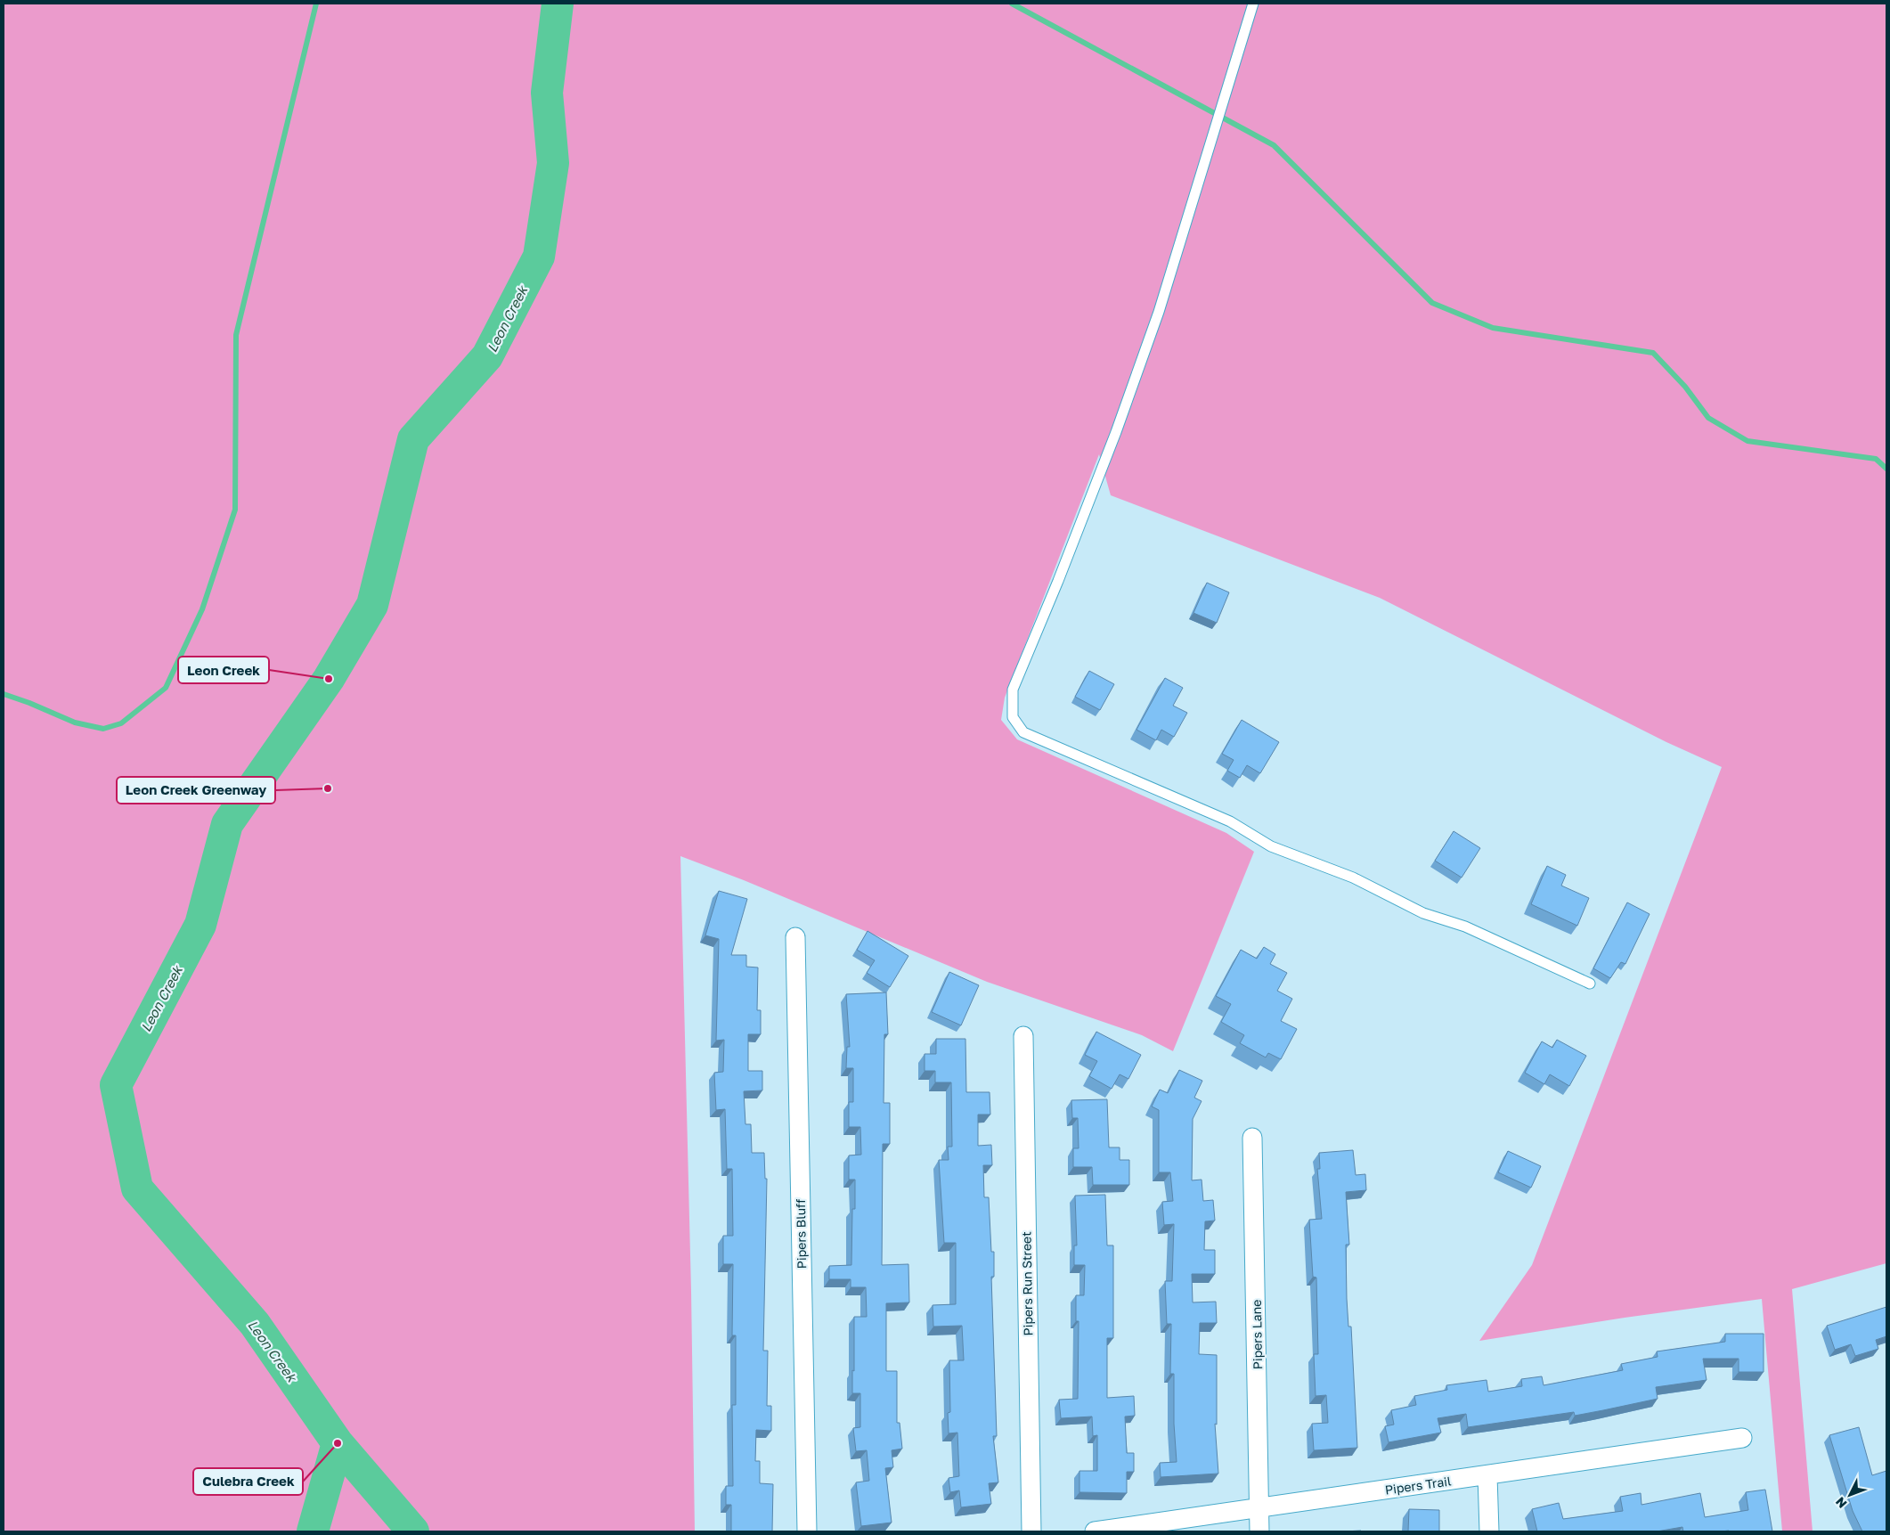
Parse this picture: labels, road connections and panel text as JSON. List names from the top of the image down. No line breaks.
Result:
{"streets":{"street":["Pipers Bluff","Pipers Run Street","Pipers Lane","Pipers Trail"]},"crossings":[["Pipers Lane","Pipers Trail"]],"water":["Leon Creek"],"places":["Leon Creek","Leon Creek Greenway","Culebra Creek"],"north":"bottom left"}
